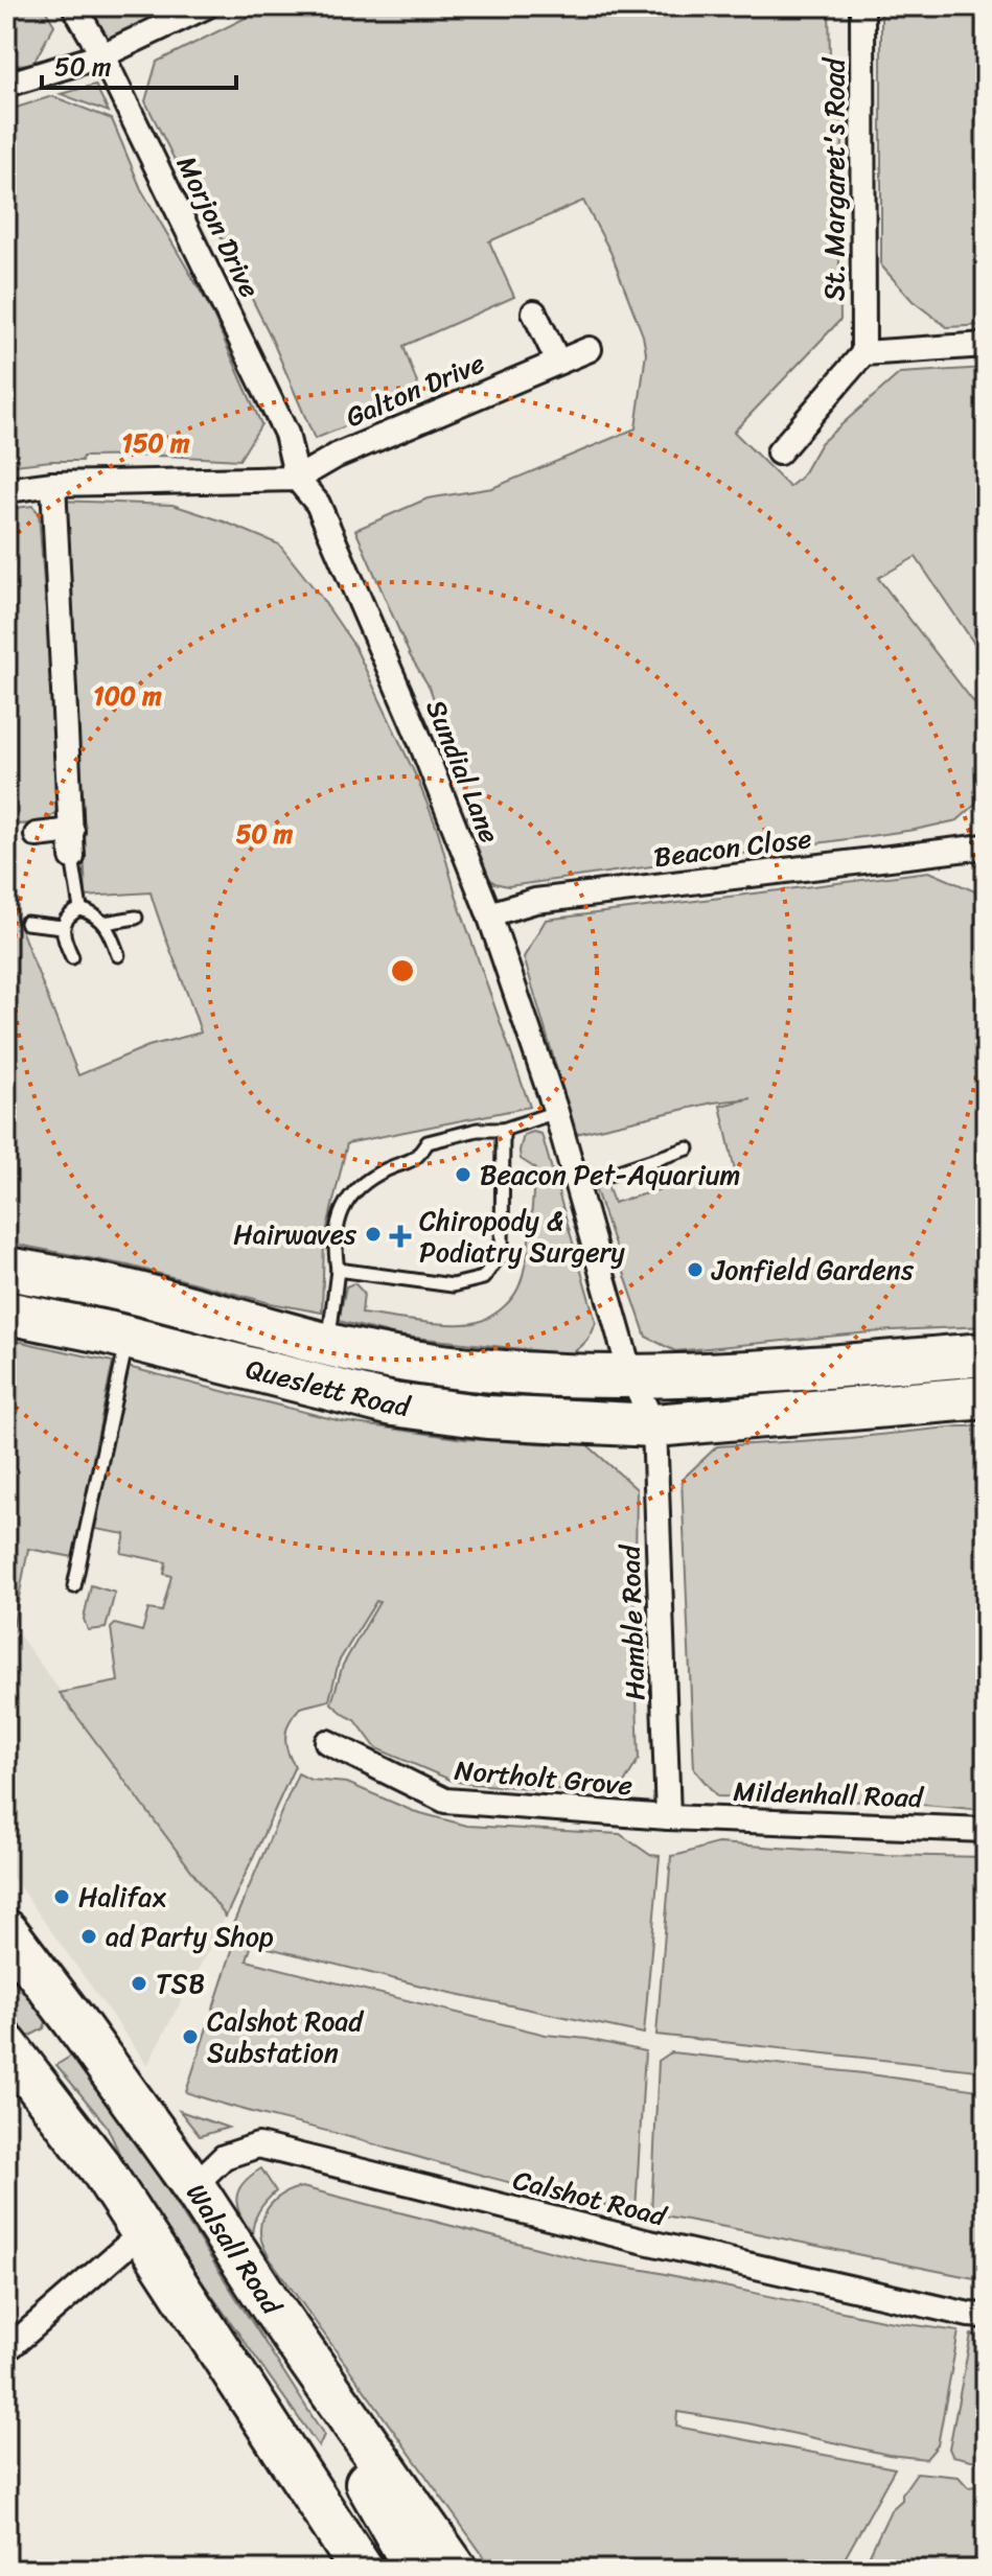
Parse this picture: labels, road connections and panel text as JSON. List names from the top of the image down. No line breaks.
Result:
{"streets":{"highway":["Queslett Road","Walsall Road"],"street":["St. Margaret's Road","Morjon Drive","Galton Drive","Sundial Lane","Beacon Close","Hamble Road","Northolt Grove","Mildenhall Road","Calshot Road"]},"crossings":[["Morjon Drive","Galton Drive"],["Morjon Drive","Sundial Lane"],["Galton Drive","Sundial Lane"],["Sundial Lane","Beacon Close"],["Sundial Lane","Queslett Road"],["Queslett Road","Hamble Road"],["Hamble Road","Northolt Grove"],["Hamble Road","Mildenhall Road"],["Northolt Grove","Mildenhall Road"],["Calshot Road","Walsall Road"]],"places":{"other":["Beacon Pet-Aquarium","Hairwaves","Jonfield Gardens","Halifax","ad Party Shop","TSB","Calshot Road Substation"],"health":["Chiropody & Podiatry Surgery"]},"scale_bar":"50 m","rings":["150 m","100 m","50 m"]}
